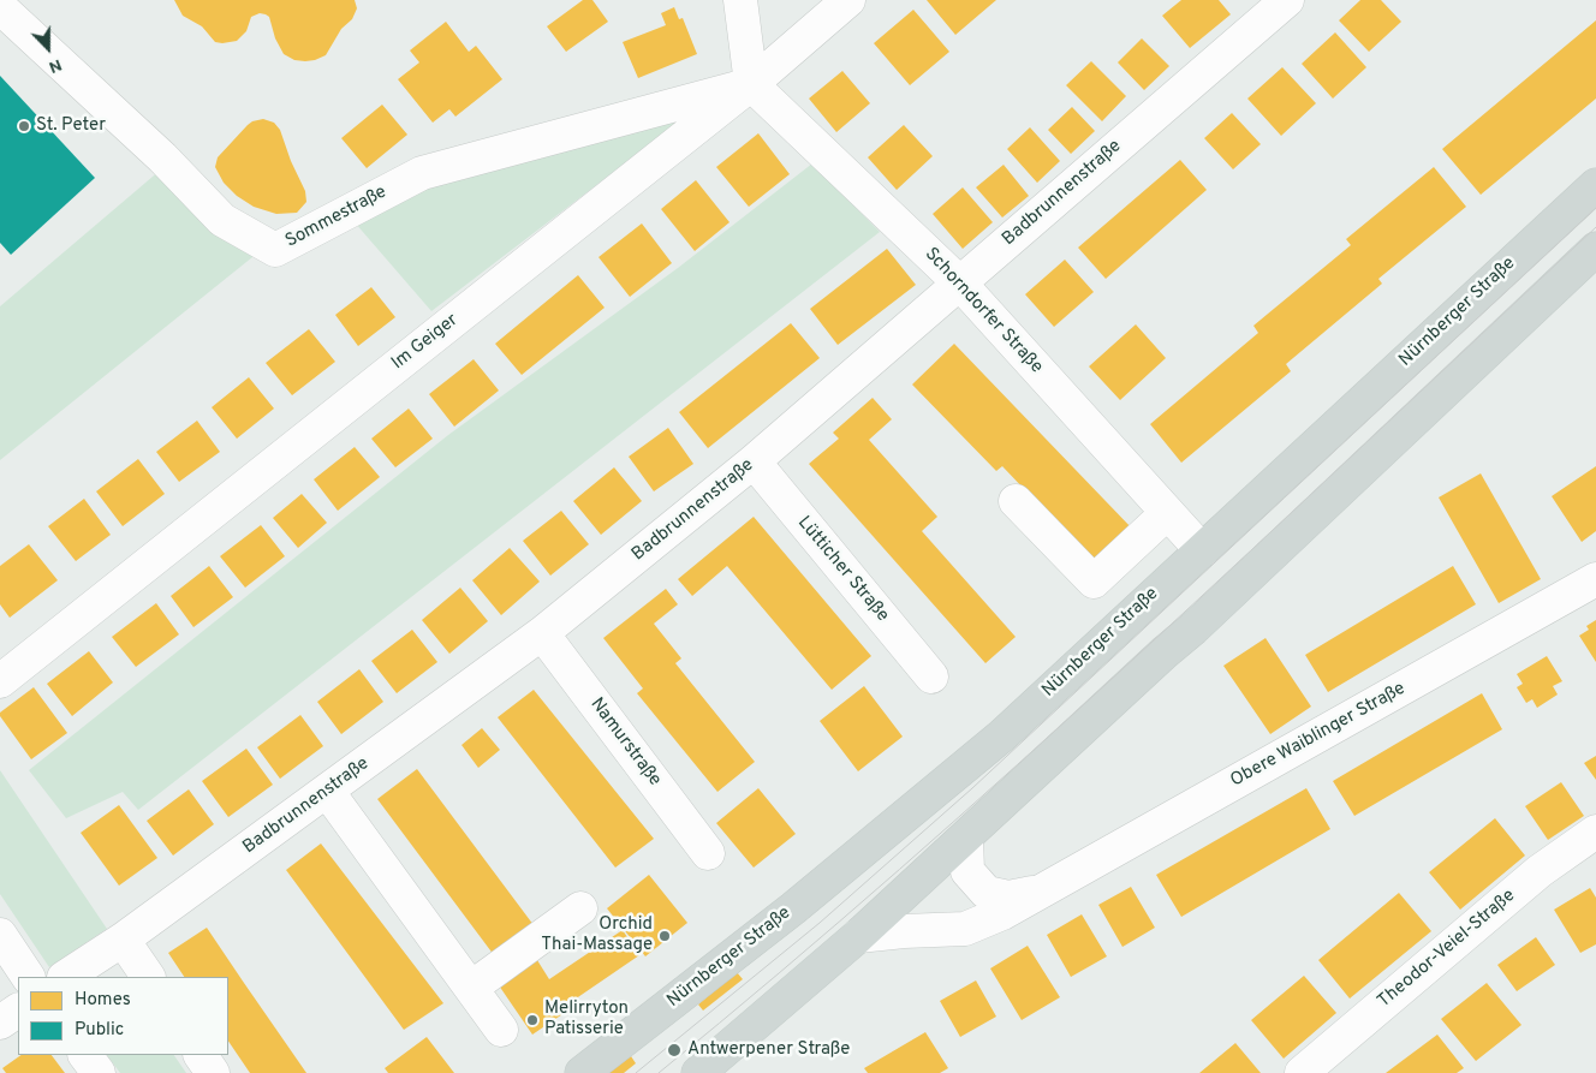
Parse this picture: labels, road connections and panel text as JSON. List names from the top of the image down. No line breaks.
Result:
{"streets":{"main road":["Nürnberger Straße"],"street":["Badbrunnenstraße","Sommestraße","Schorndorfer Straße","Im Geiger","Lütticher Straße","Obere Waiblinger Straße","Namurstraße","Theodor-Veiel-Straße"]},"crossings":[["Badbrunnenstraße","Schorndorfer Straße"],["Badbrunnenstraße","Lütticher Straße"],["Badbrunnenstraße","Namurstraße"],["Sommestraße","Schorndorfer Straße"],["Sommestraße","Im Geiger"],["Schorndorfer Straße","Nürnberger Straße"],["Schorndorfer Straße","Im Geiger"]],"places":["St. Peter","Orchid Thai-Massage","Melirryton Patisserie","Antwerpener Straße"],"legend":["Homes","Public"],"north":"bottom"}
